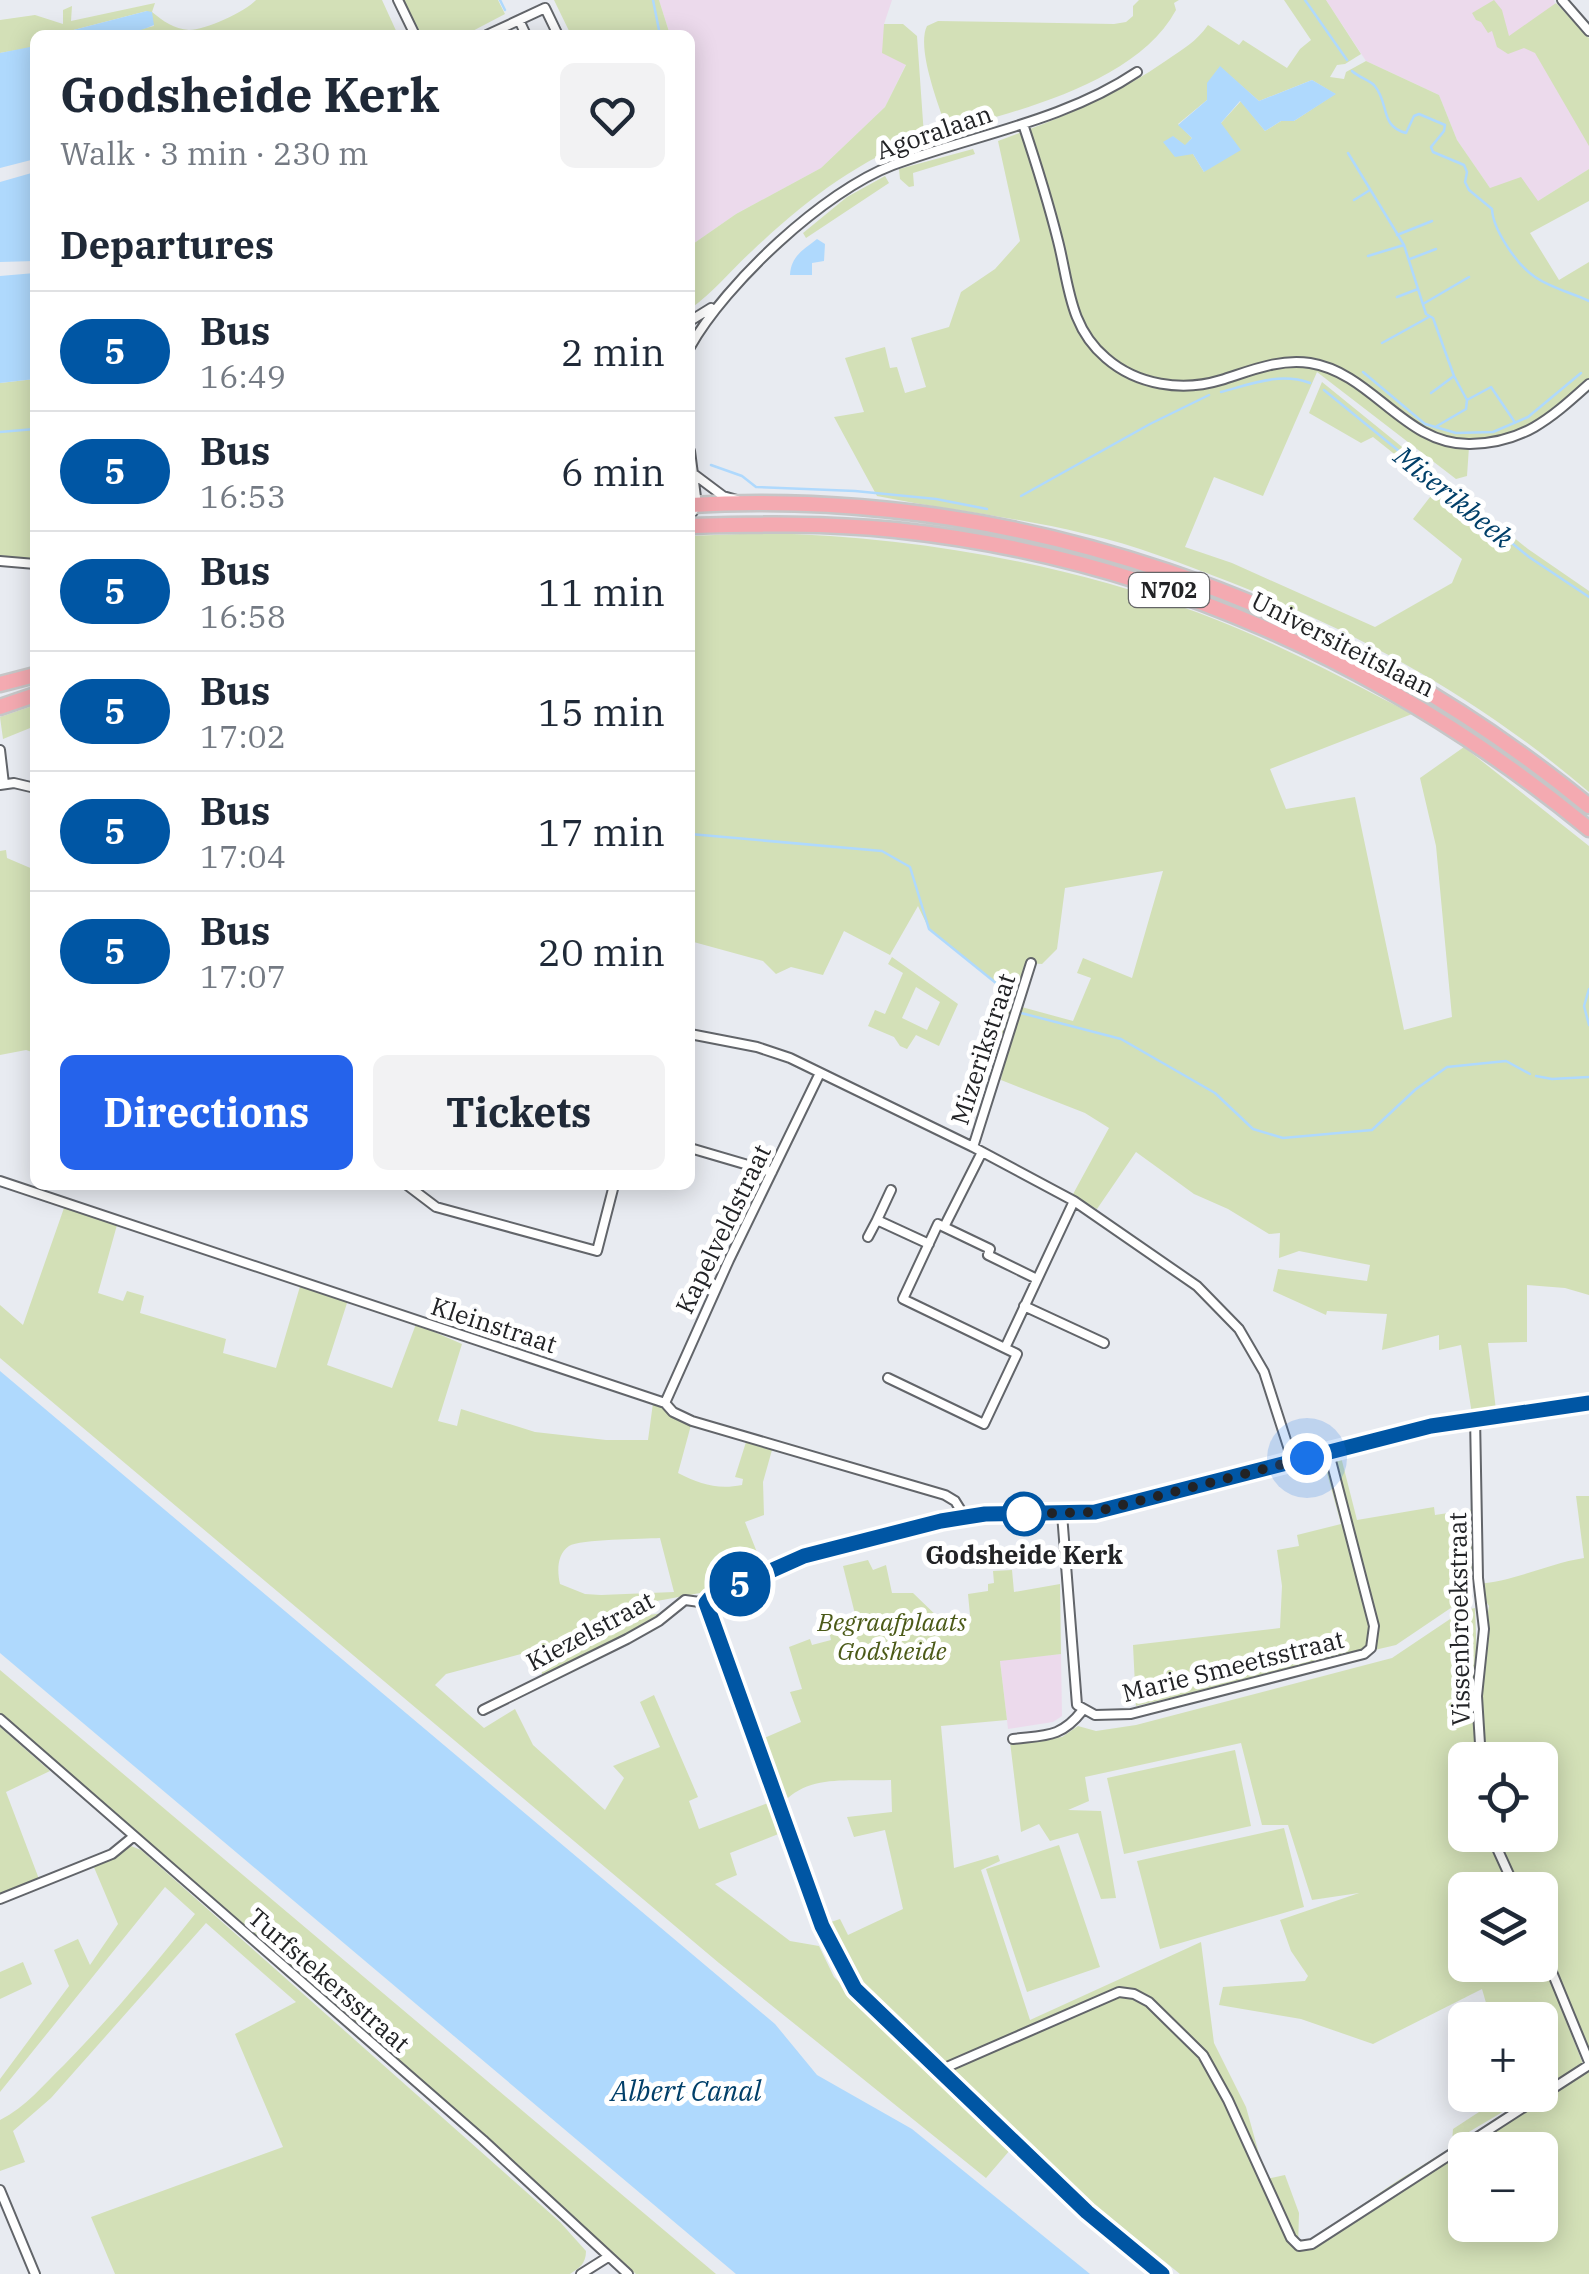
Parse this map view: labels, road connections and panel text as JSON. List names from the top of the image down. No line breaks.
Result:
{"streets":{"highway":["N702","Universiteitslaan"],"street":["Agoralaan","Mizerikstraat","Kapelveldstraat","Kleinstraat","Vissenbroekstraat","Kiezelstraat","Marie Smeetsstraat","Turfstekersstraat"]},"crossings":[["Kapelveldstraat","Kleinstraat"],["Kleinstraat","Kiezelstraat"],["Vissenbroekstraat","Kiezelstraat"],["Kiezelstraat","Marie Smeetsstraat"]],"water":["Miserikbeek","Albert Canal"],"parks":["Begraafplaats Godsheide"],"places":["Godsheide Kerk"],"lines":["bus line 5"],"page":{"on_map":"5","heading":[["Godsheide Kerk","Walk · 3 min · 230 m"],"Departures"],"list":[{"mark":"5","name":"Bus","note":"16:49","value":"2 min"},{"mark":"5","name":"Bus","note":"16:53","value":"6 min"},{"mark":"5","name":"Bus","note":"16:58","value":"11 min"},{"mark":"5","name":"Bus","note":"17:02","value":"15 min"},{"mark":"5","name":"Bus","note":"17:04","value":"17 min"},{"mark":"5","name":"Bus","note":"17:07","value":"20 min"}],"buttons":["Directions","Tickets"],"map_buttons":["+","−"]}}
